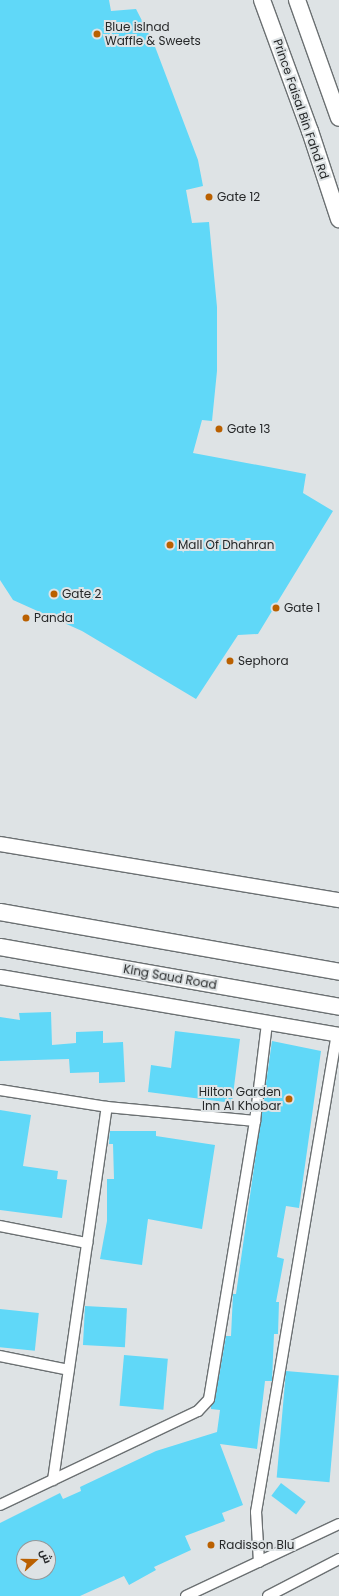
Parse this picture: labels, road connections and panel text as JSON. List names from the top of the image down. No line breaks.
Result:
{"streets":{"main road":["Prince Faisal Bin Fahd Rd","King Saud Road"]},"places":["Blue islnad Waffle & Sweets","Gate 12","Gate 13","Mall Of Dhahran","Gate 2","Gate 1","Panda","Sephora","Hilton Garden Inn Al Khobar","Radisson Blu"],"north":"right"}
